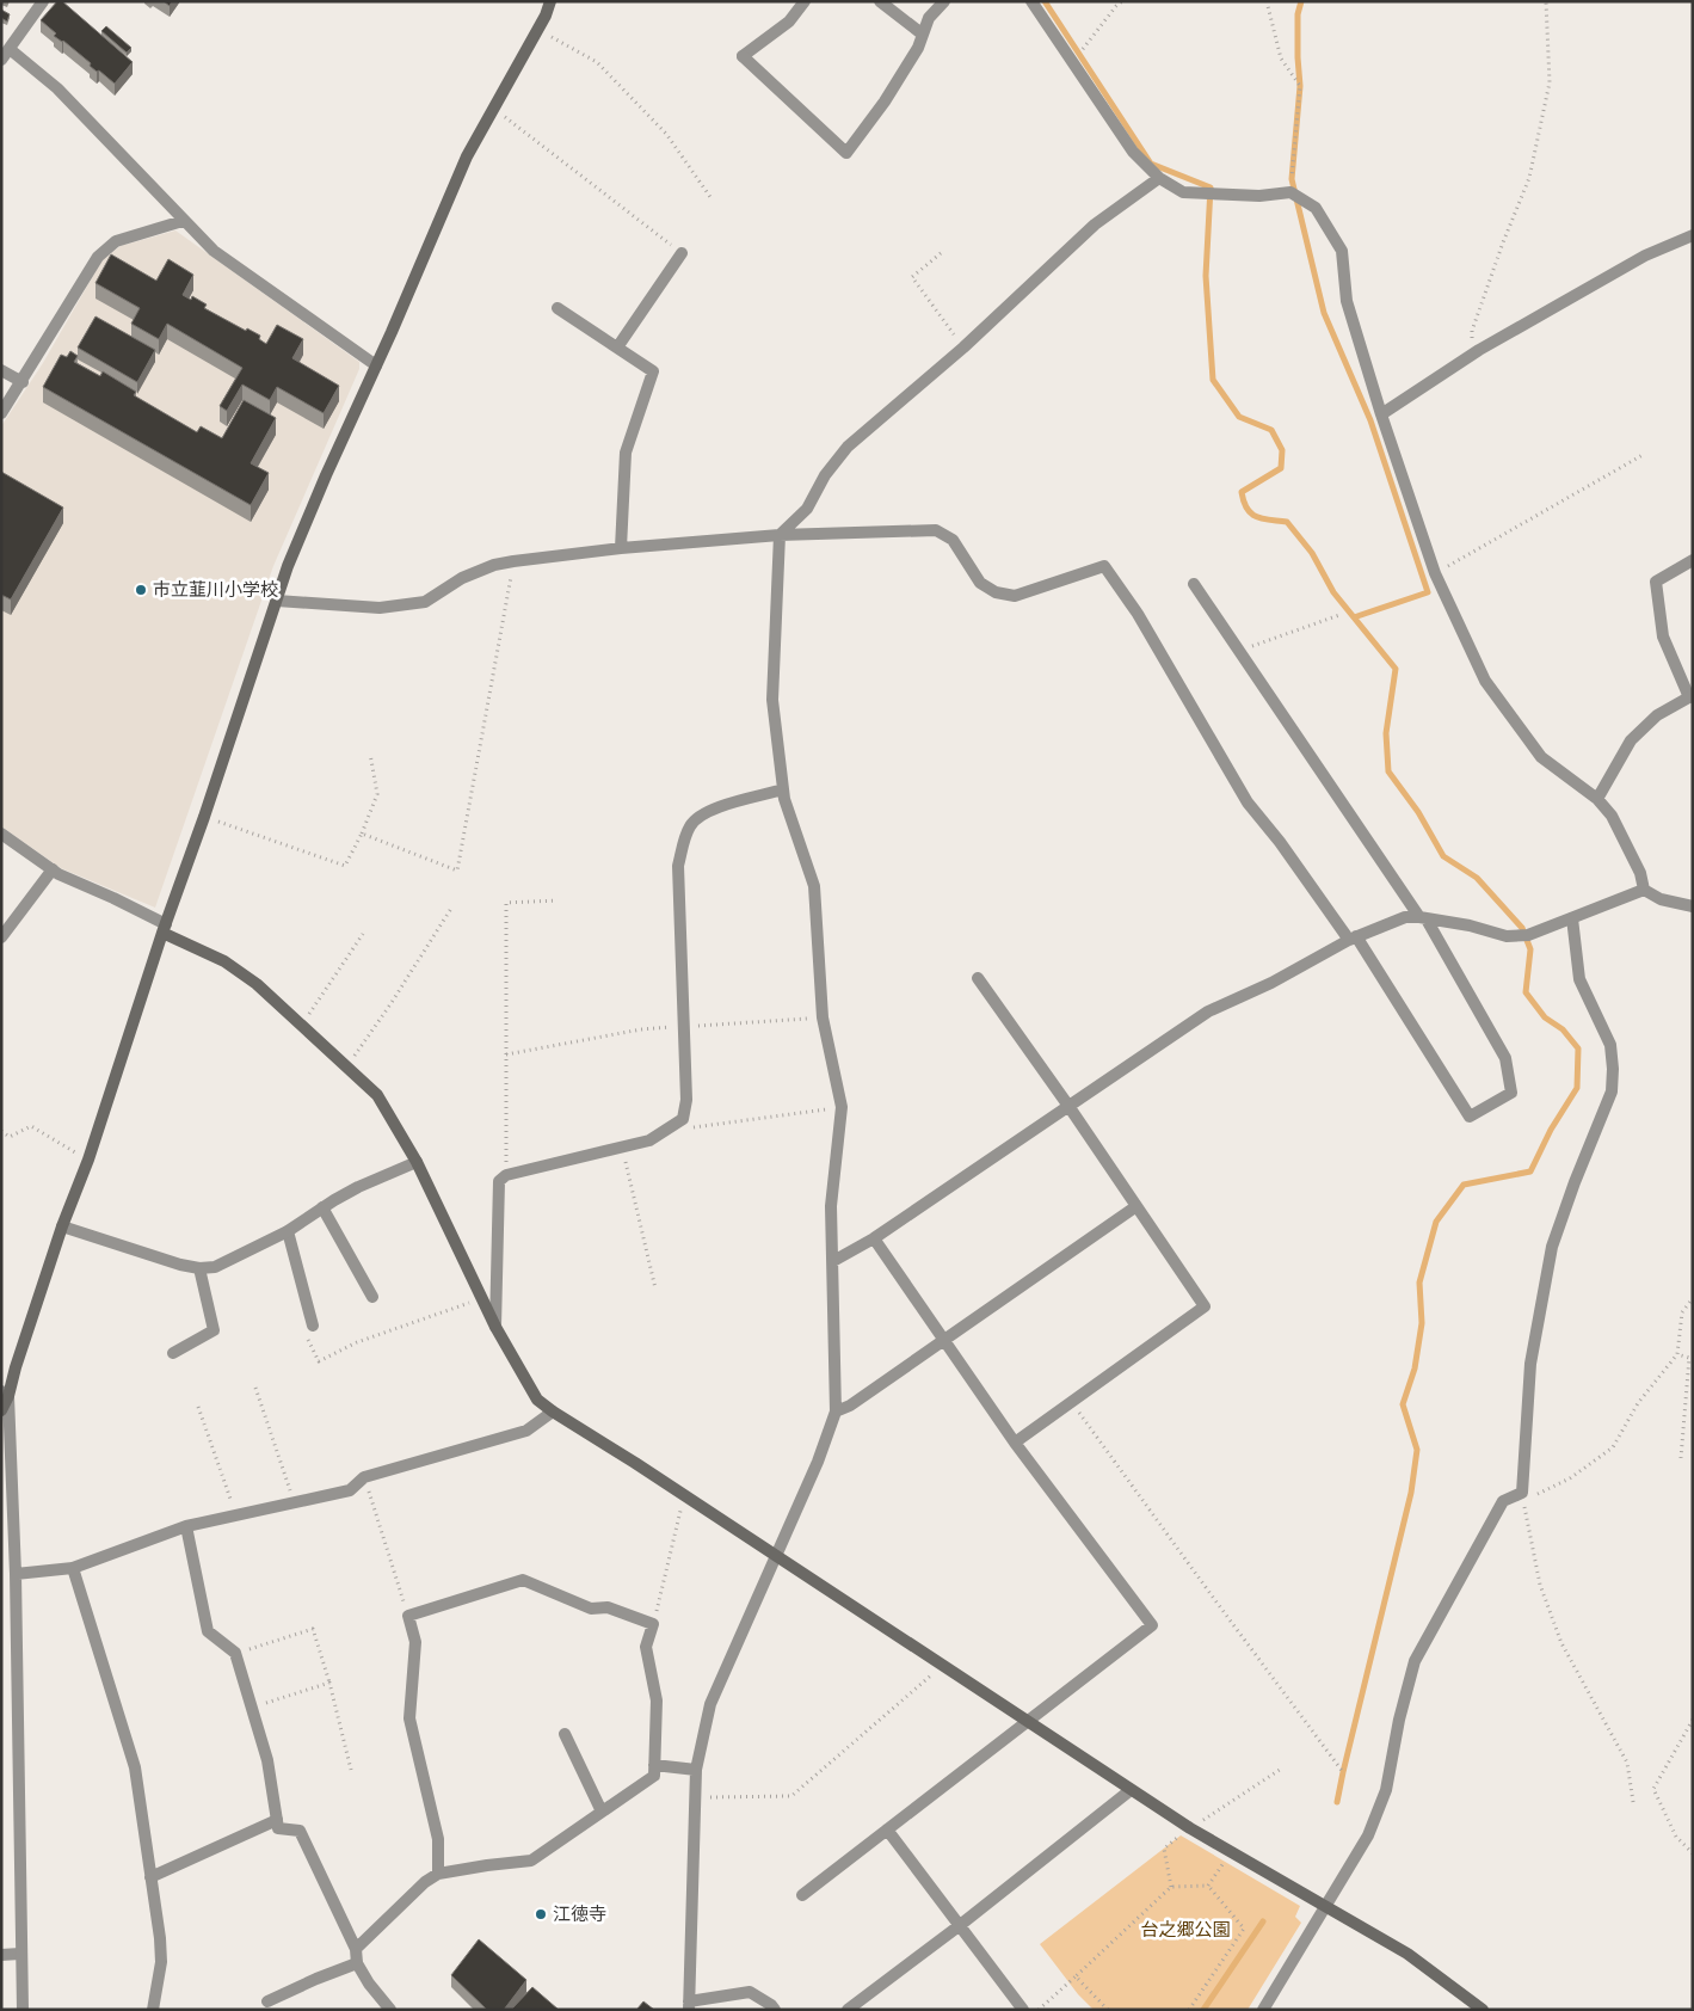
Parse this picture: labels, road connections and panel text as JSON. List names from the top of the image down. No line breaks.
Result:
{"parks":["台之郷公園"],"places":["市立韮川小学校","江徳寺"]}
